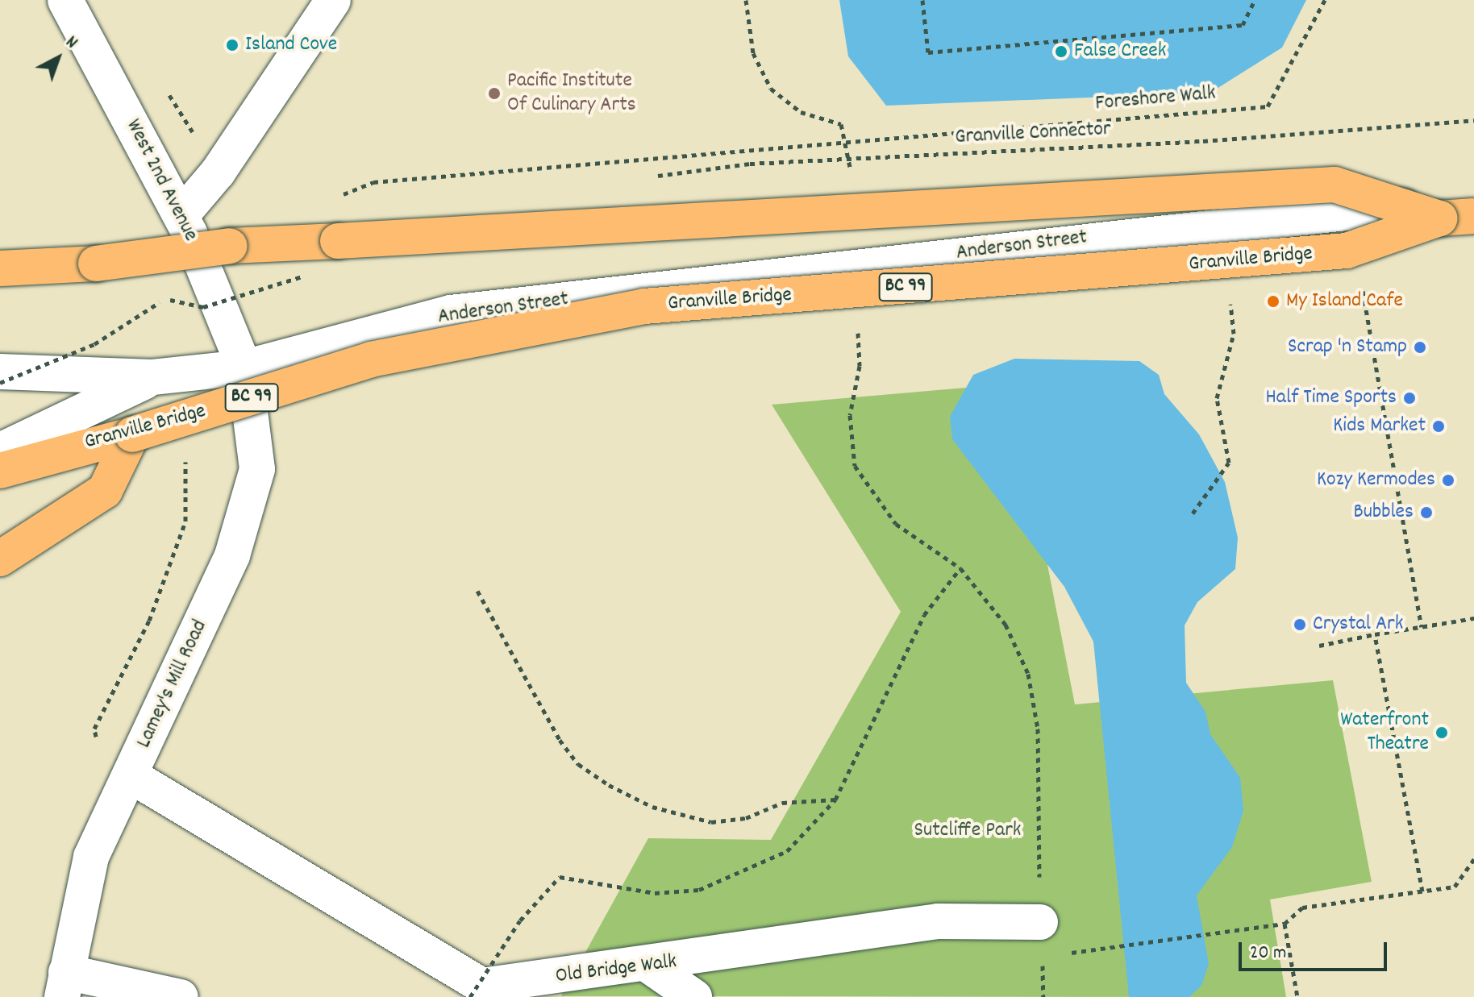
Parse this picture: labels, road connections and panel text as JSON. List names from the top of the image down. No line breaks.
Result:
{"streets":{"highway":["Granville Bridge","BC 99"],"street":["West 2nd Avenue","Anderson Street","Lamey's Mill Road","Old Bridge Walk"],"path":["Foreshore Walk","Granville Connector"]},"crossings":[["West 2nd Avenue","Anderson Street"],["West 2nd Avenue","Lamey's Mill Road"],["Anderson Street","Granville Bridge"],["Anderson Street","Lamey's Mill Road"],["Lamey's Mill Road","Old Bridge Walk"]],"parks":["Sutcliffe Park"],"places":["Island Cove","False Creek","Pacific Institute Of Culinary Arts","My Island Cafe","Scrap 'n Stamp","Half Time Sports","Kids Market","Kozy Kermodes","Bubbles","Crystal Ark","Waterfront Theatre"],"scale_bar":"20 m","north":"top right"}
